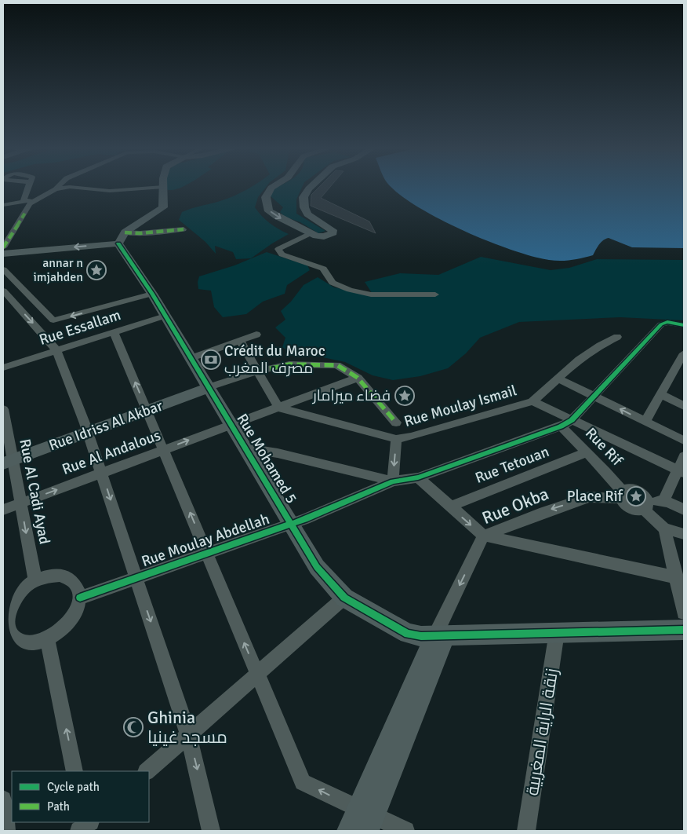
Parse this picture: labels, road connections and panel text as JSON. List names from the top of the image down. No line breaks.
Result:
{"streets":{"street":["Rue Essallam","Rue Moulay Ismail","Rue Idriss Al Akbar","Rue Rif","Rue Al Andalous","Rue Mohamed 5","Rue Tetouan","Rue Al Cadi Ayad","Rue Okba","Rue Moulay Abdellah","زنقة الراية المغربية"]},"crossings":[["Rue Essallam","Rue Mohamed 5"],["Rue Idriss Al Akbar","Rue Mohamed 5"],["Rue Idriss Al Akbar","Rue Al Cadi Ayad"],["Rue Rif","Rue Tetouan"],["Rue Rif","Rue Okba"],["Rue Rif","Rue Moulay Abdellah"],["Rue Al Andalous","Rue Mohamed 5"],["Rue Al Andalous","Rue Al Cadi Ayad"],["Rue Mohamed 5","Rue Okba"],["Rue Mohamed 5","Rue Moulay Abdellah"],["Rue Mohamed 5","زنقة الراية المغربية"],["Rue Al Cadi Ayad","Rue Moulay Abdellah"]],"one_way":["Rue Al Andalous","Rue Okba"],"places":{"place":["annar n imjahden","فضاء ميرامار","Place Rif"],"bank":["Crédit du Maroc مصرف المغرب"],"mosque":["Ghinia مسجد غينيا"]},"legend":["Cycle path","Path"]}
